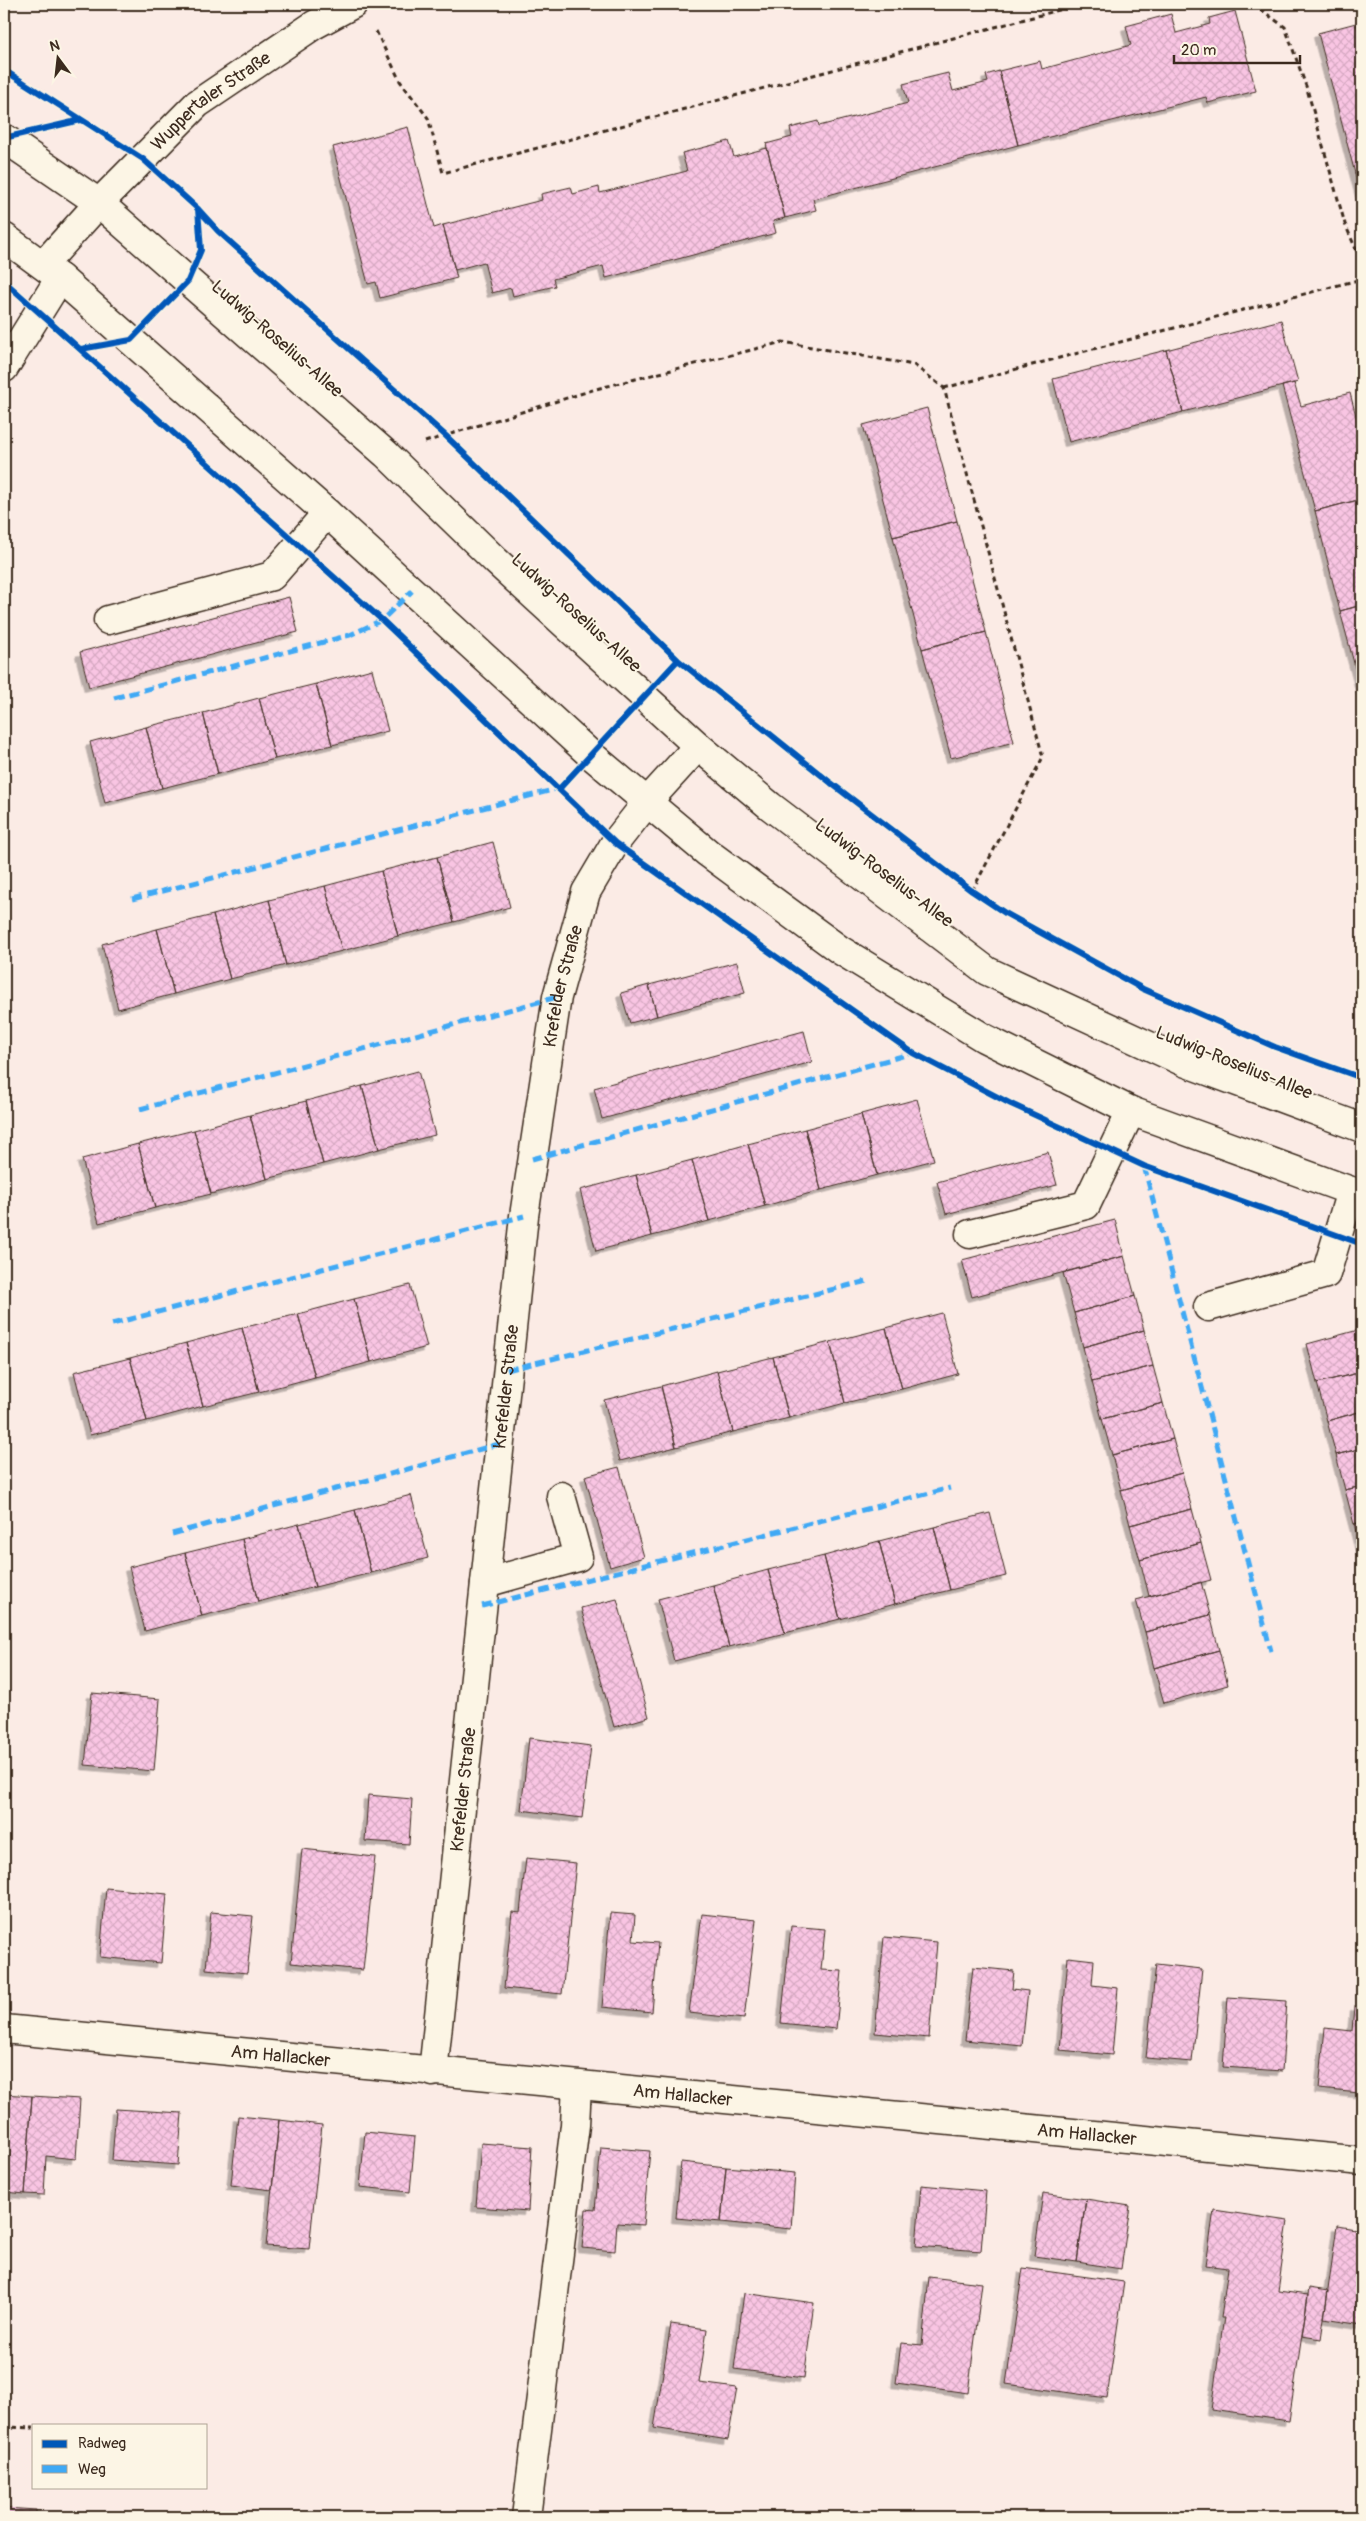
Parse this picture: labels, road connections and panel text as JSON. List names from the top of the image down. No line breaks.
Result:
{"streets":{"main road":["Wuppertaler Straße","Ludwig-Roselius-Allee","Krefelder Straße","Am Hallacker"]},"crossings":[["Wuppertaler Straße","Ludwig-Roselius-Allee"],["Ludwig-Roselius-Allee","Krefelder Straße"],["Krefelder Straße","Am Hallacker"]],"legend":["Radweg","Weg"],"scale_bar":"20 m","north":"top"}
